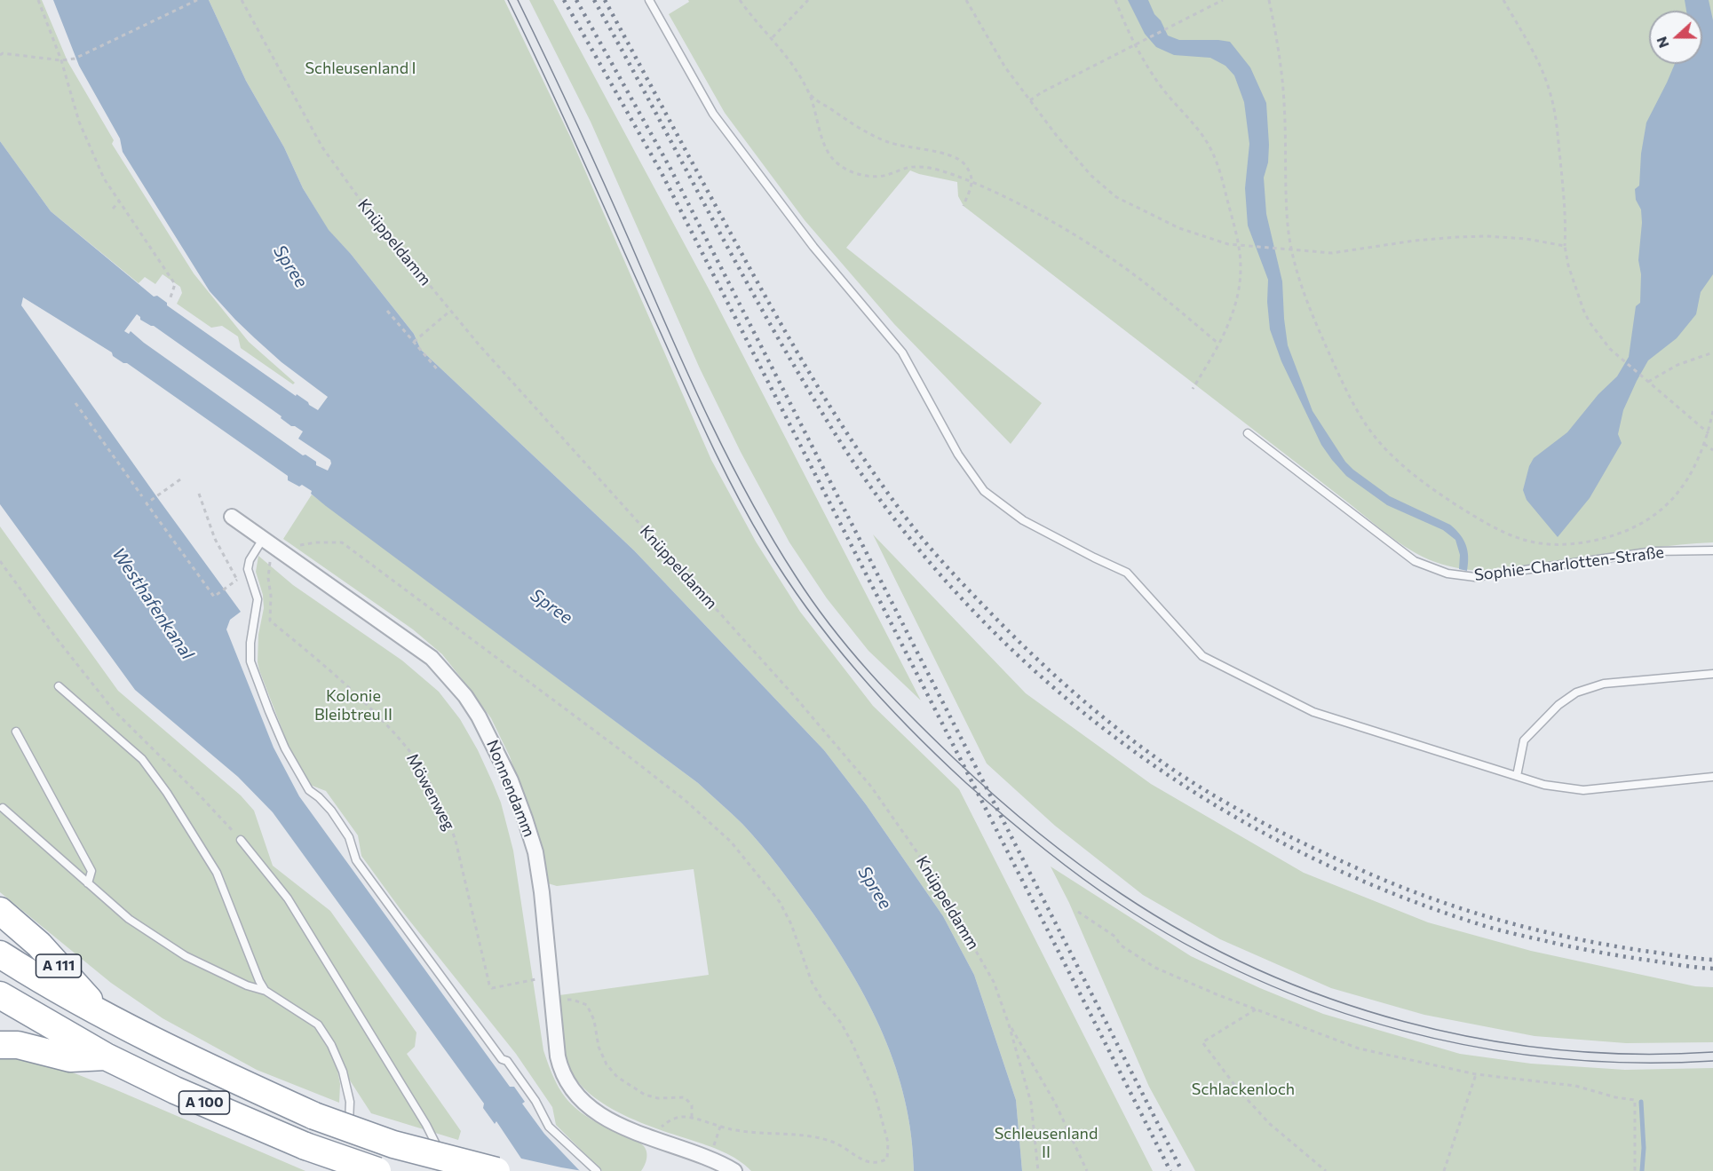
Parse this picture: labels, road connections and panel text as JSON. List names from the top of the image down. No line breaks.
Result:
{"streets":{"highway":["A 111","A 100"],"street":["Nonnendamm"],"lane":["Sophie-Charlotten-Straße"],"path":["Knüppeldamm","Möwenweg"]},"crossings":[["Nonnendamm","Möwenweg"],["A 111","A 100"]],"water":["Spree","Westhafenkanal"],"parks":["Schleusenland I","Kolonie Bleibtreu II","Schlackenloch","Schleusenland II"],"north":"left"}
